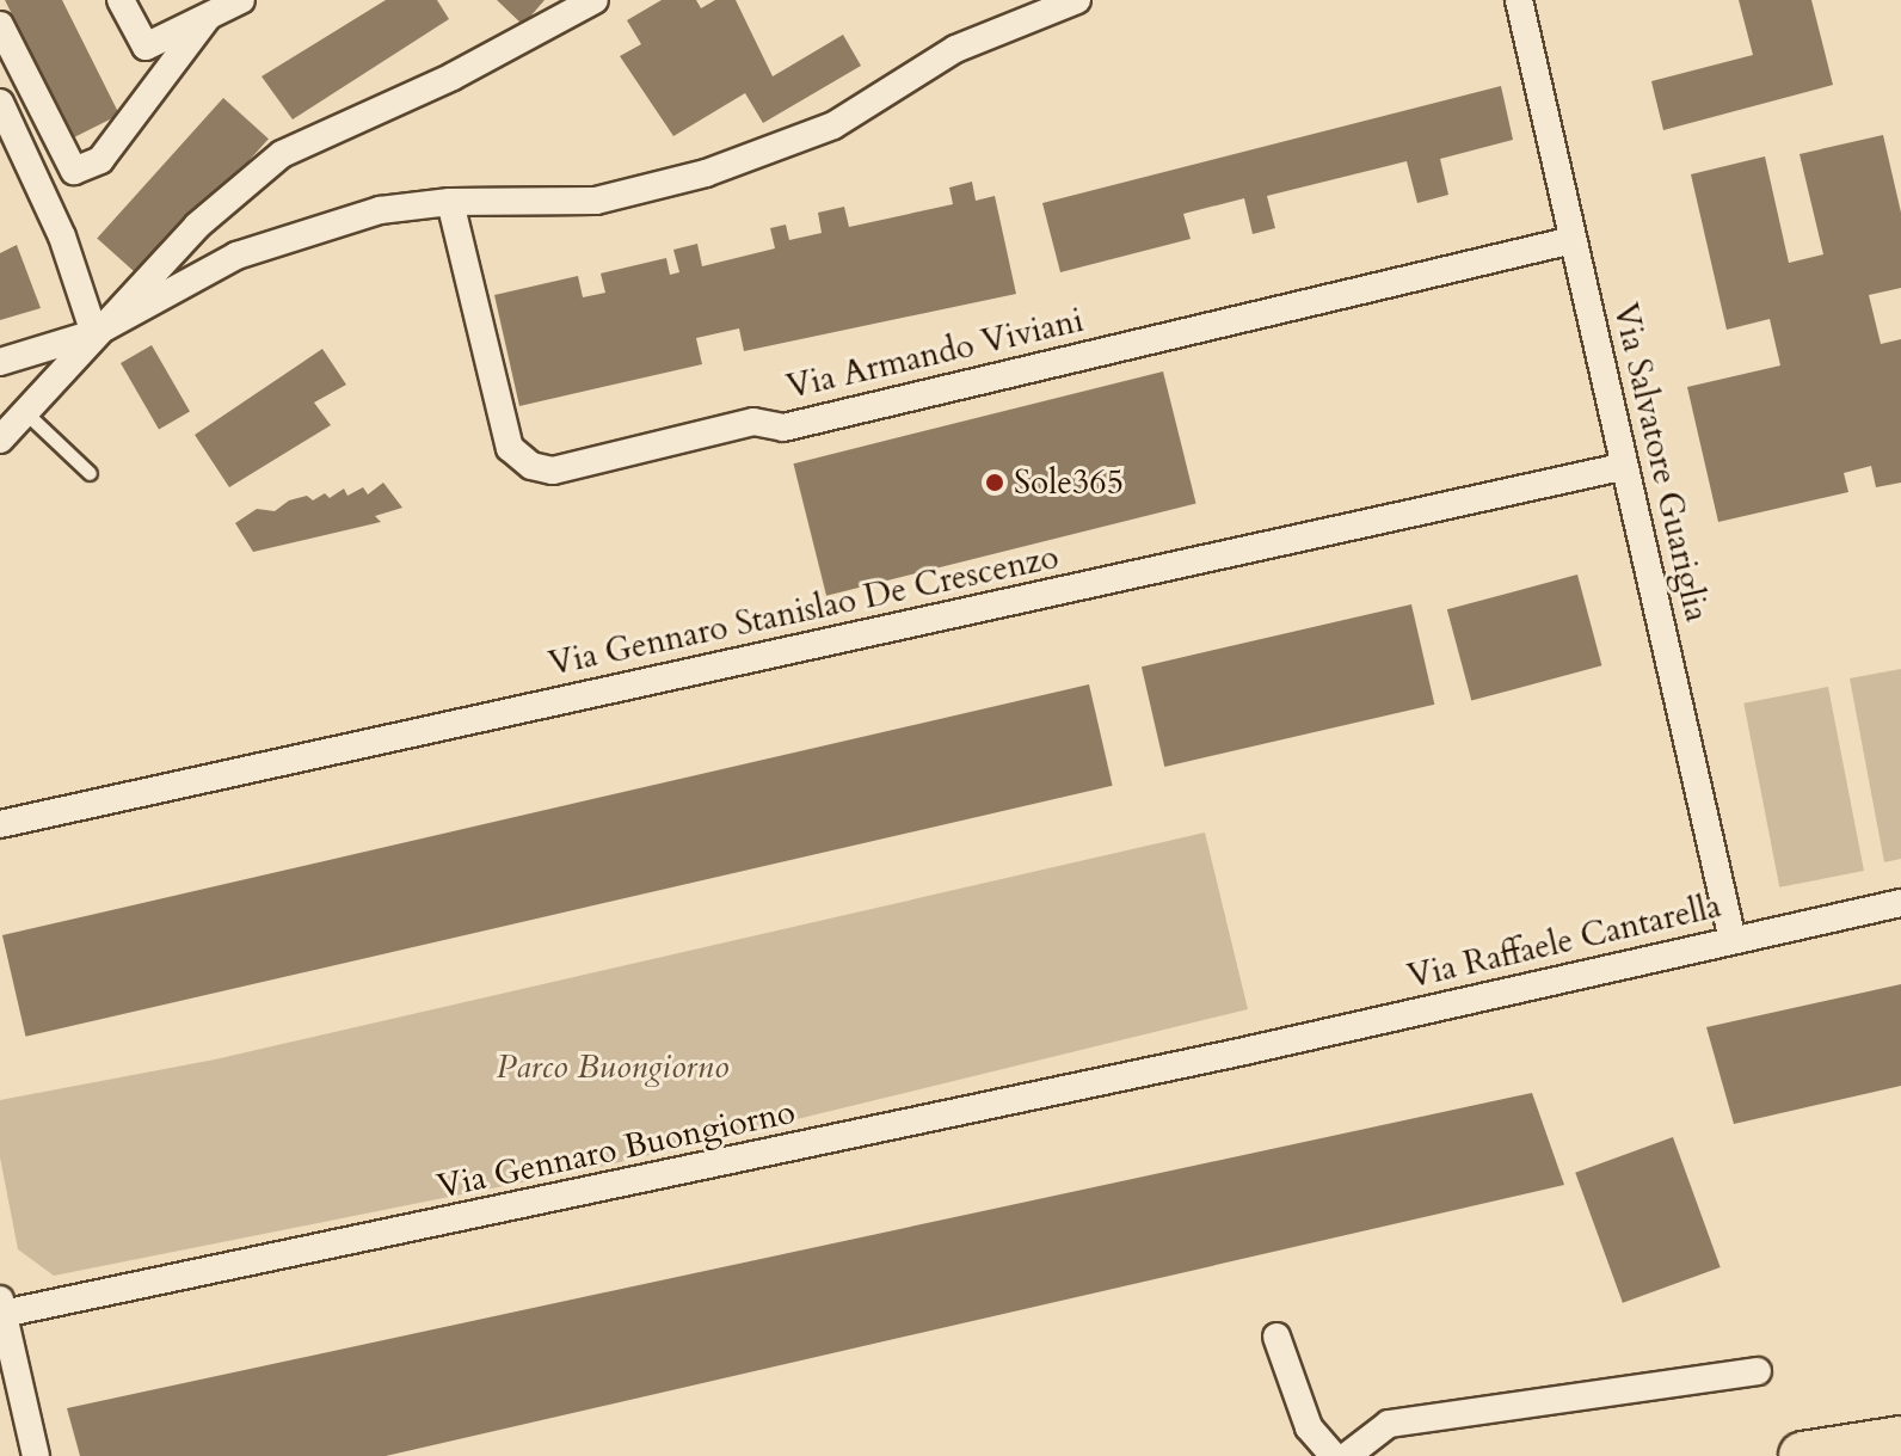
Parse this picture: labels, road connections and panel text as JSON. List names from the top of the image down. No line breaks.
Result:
{"streets":{"street":["Via Armando Viviani","Via Salvatore Guariglia","Via Gennaro Stanislao De Crescenzo","Via Raffaele Cantarella","Via Gennaro Buongiorno"]},"crossings":[["Via Armando Viviani","Via Salvatore Guariglia"],["Via Salvatore Guariglia","Via Gennaro Stanislao De Crescenzo"],["Via Salvatore Guariglia","Via Raffaele Cantarella"],["Via Raffaele Cantarella","Via Gennaro Buongiorno"]],"parks":["Parco Buongiorno"],"places":["Sole365"]}
